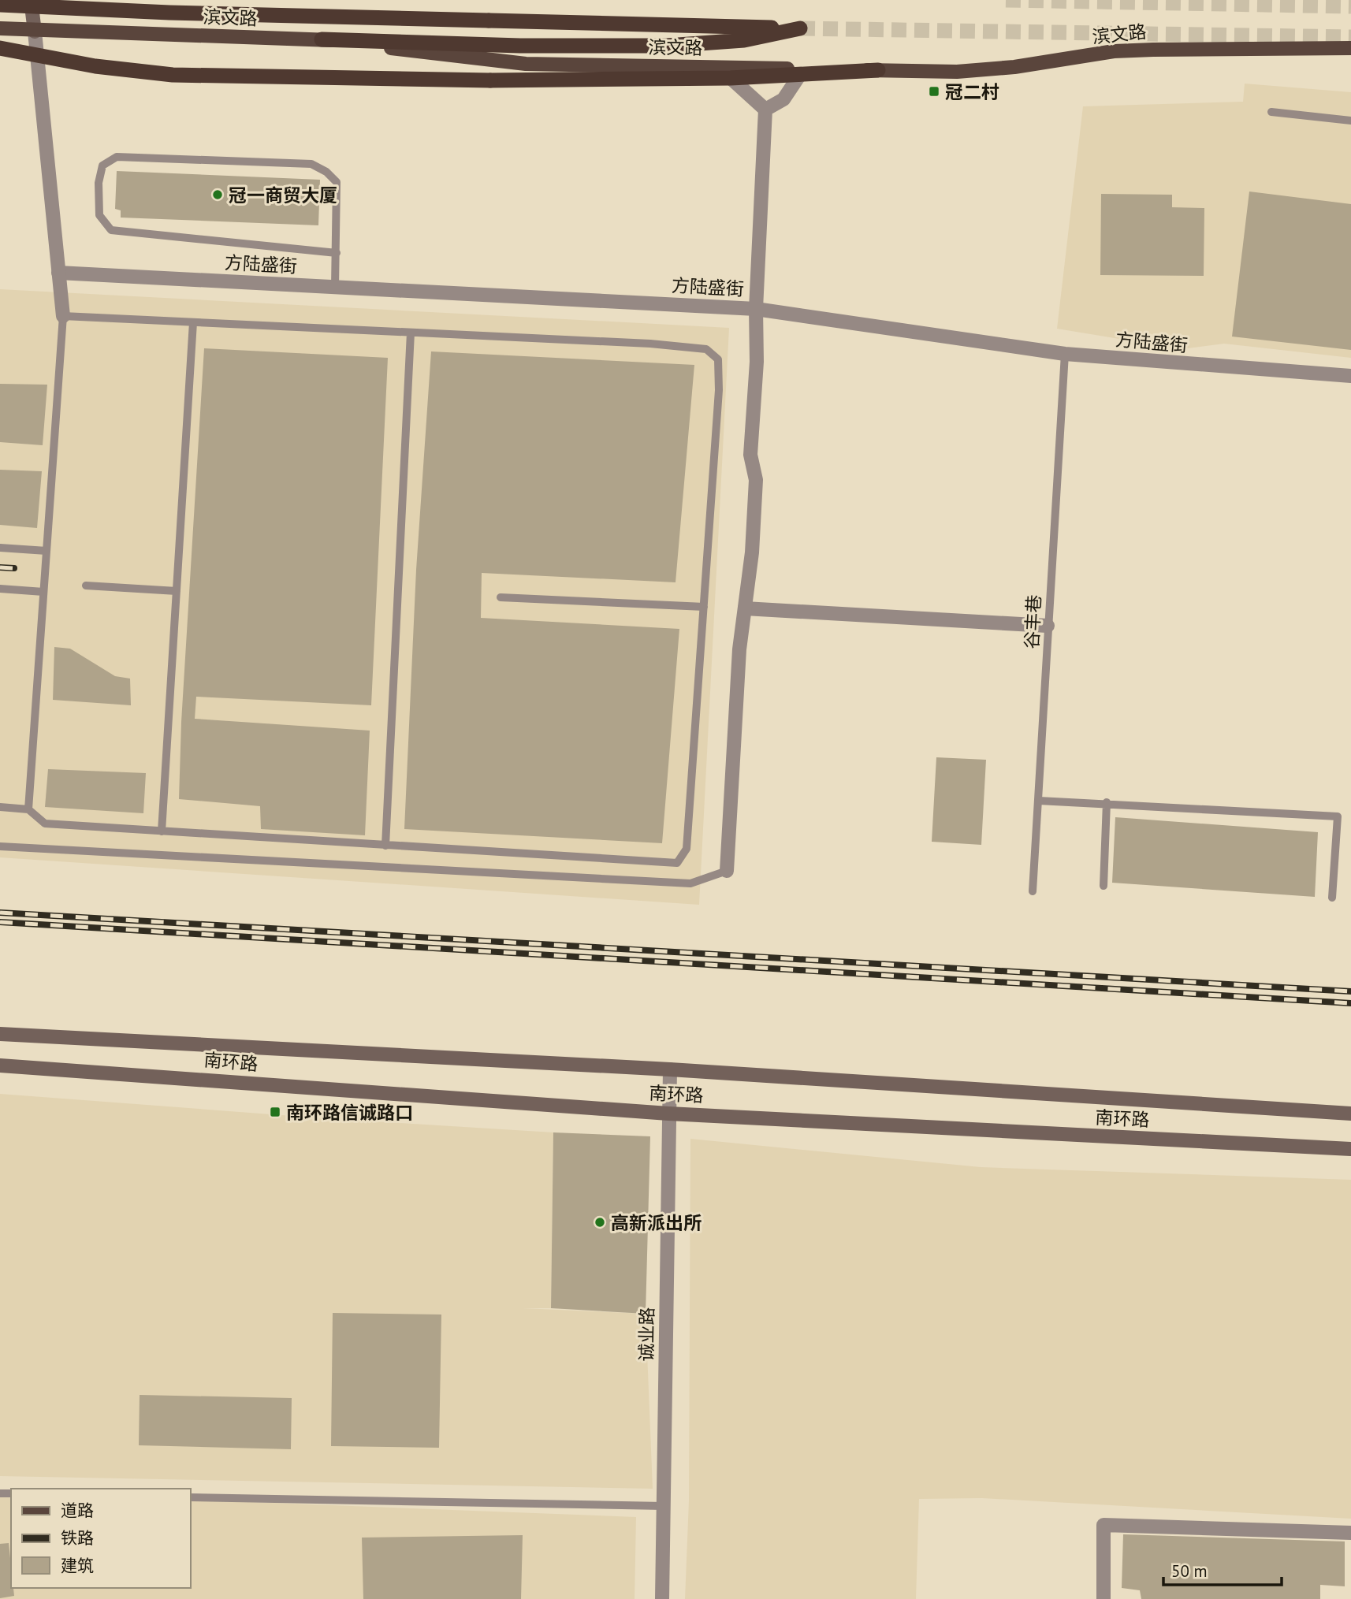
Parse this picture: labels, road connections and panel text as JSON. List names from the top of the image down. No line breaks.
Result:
{"streets":{"main road":["滨文路","南环路"],"street":["方陆盛街","诚业路"],"lane":["谷丰巷"]},"crossings":[["方陆盛街","谷丰巷"],["南环路","诚业路"]],"places":{"transit":["冠二村","南环路信诚路口"],"other":["冠一商贸大厦","高新派出所"]},"legend":["道路","铁路","建筑"],"scale_bar":"50 m"}
